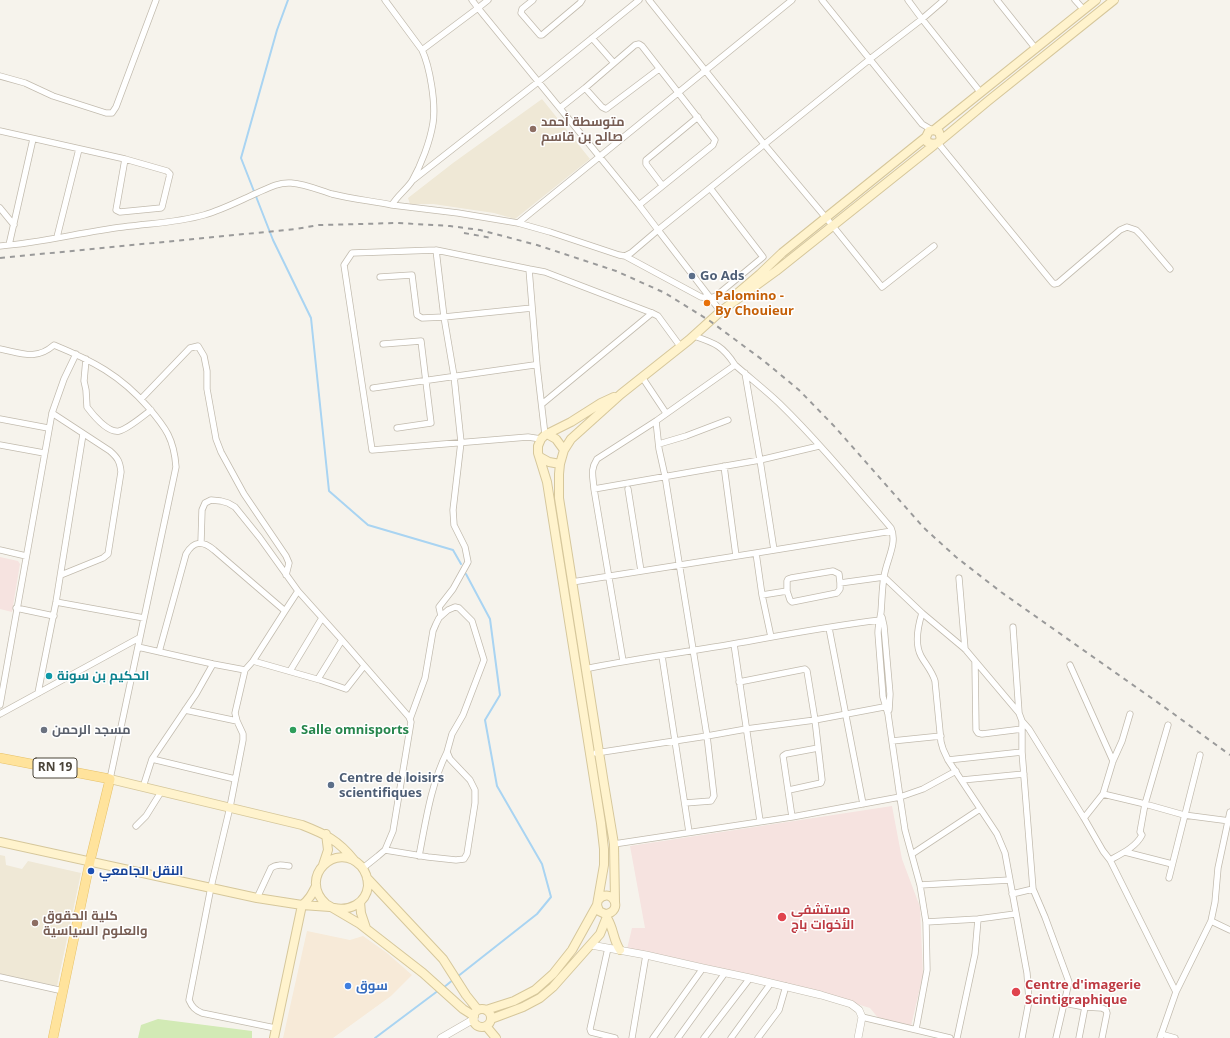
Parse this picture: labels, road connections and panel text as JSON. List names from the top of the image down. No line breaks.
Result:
{"streets":{"main road":["RN 19"]},"places":["متوسطة أحمد صالح بن قاسم","Go Ads","Palomino - By Chouieur","الحكيم بن سونة","مسجد الرحمن","Salle omnisports","Centre de loisirs scientifiques","النقل الجامعي","مستشفى الأخوات باج","كلية الحقوق والعلوم السياسية","سوق","Centre d'imagerie Scintigraphique"]}
